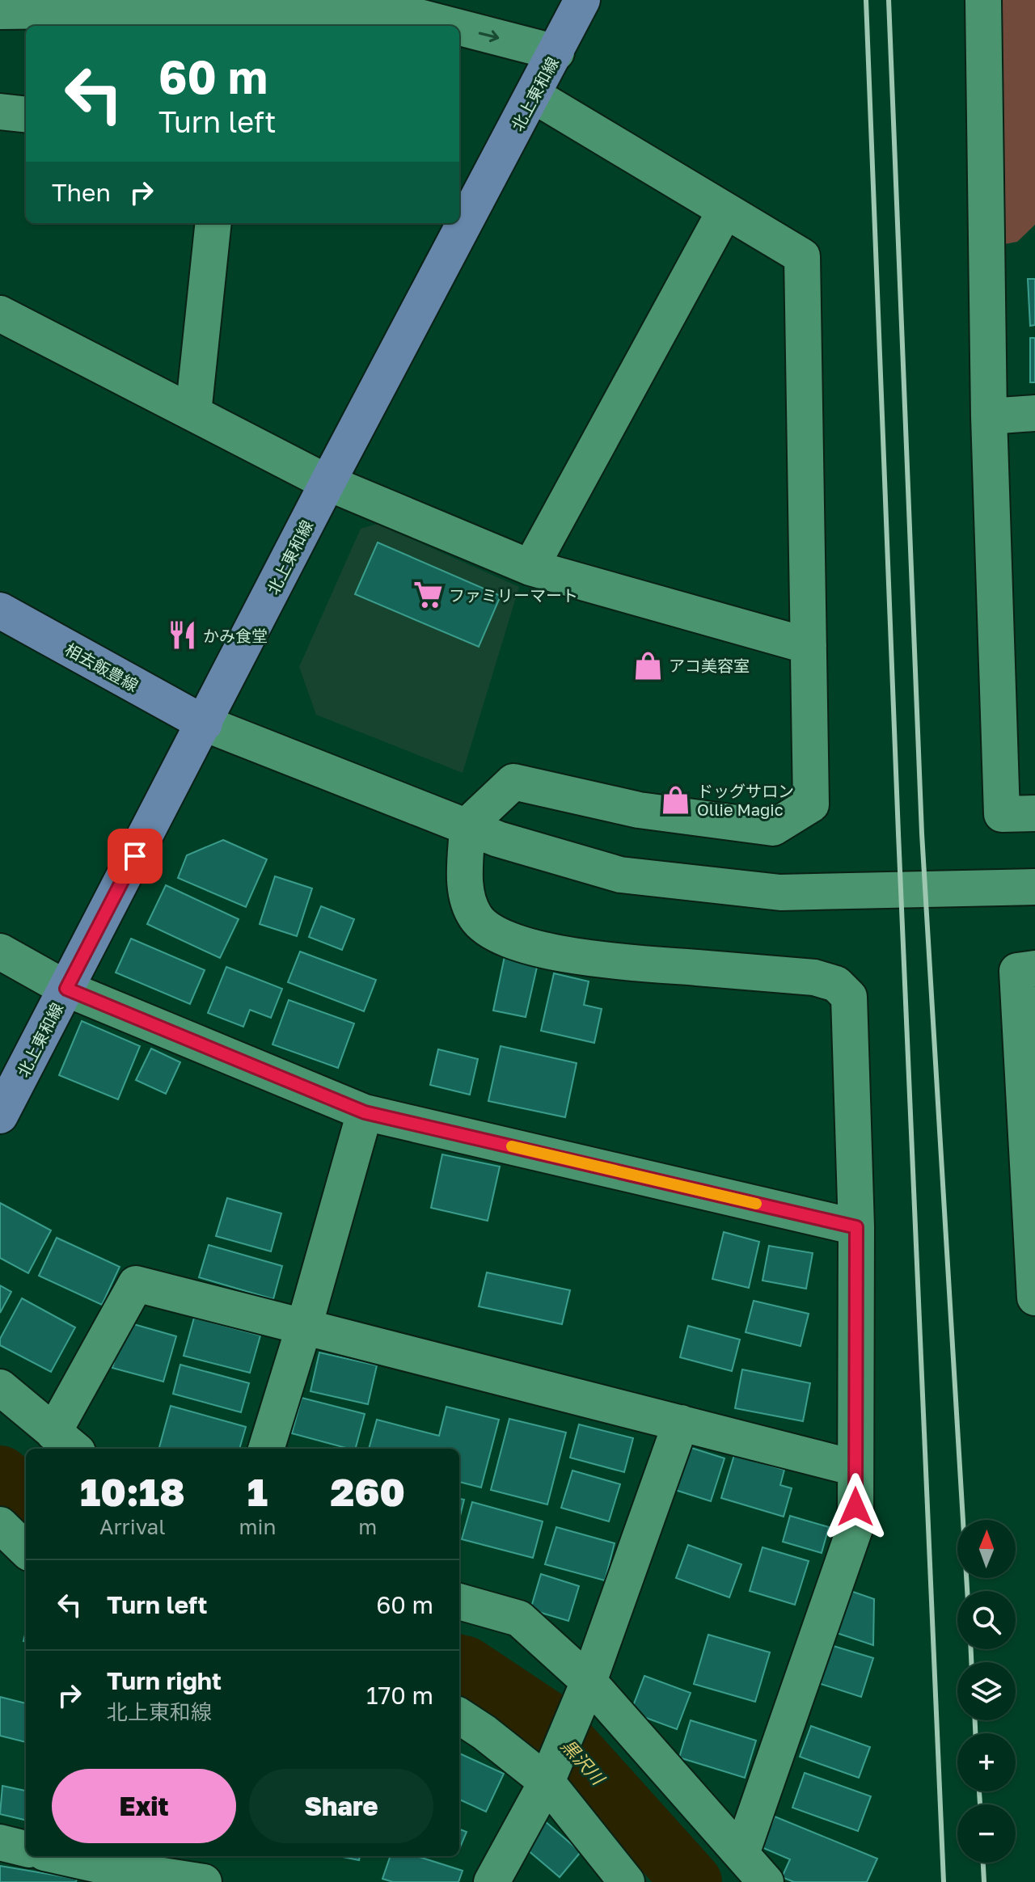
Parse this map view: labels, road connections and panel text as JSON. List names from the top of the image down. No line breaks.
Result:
{"streets":{"main road":["北上東和線","相去飯豊線"]},"crossings":[["北上東和線","相去飯豊線"]],"water":["黒沢川"],"places":{"supermarket":["ファミリーマート"],"restaurant":["かみ食堂"],"shop":["アコ美容室","ドッグサロン Ollie Magic"]},"north":"top","page":{"turn":["60 m","Turn left"],"then":"Then","eta":["10:18","Arrival","1","min","260","m"],"map_buttons":["+","−"],"list":[{"name":"Turn left","value":"60 m"},{"name":"Turn right","note":"北上東和線","value":"170 m"}],"buttons":["Exit","Share"]}}
